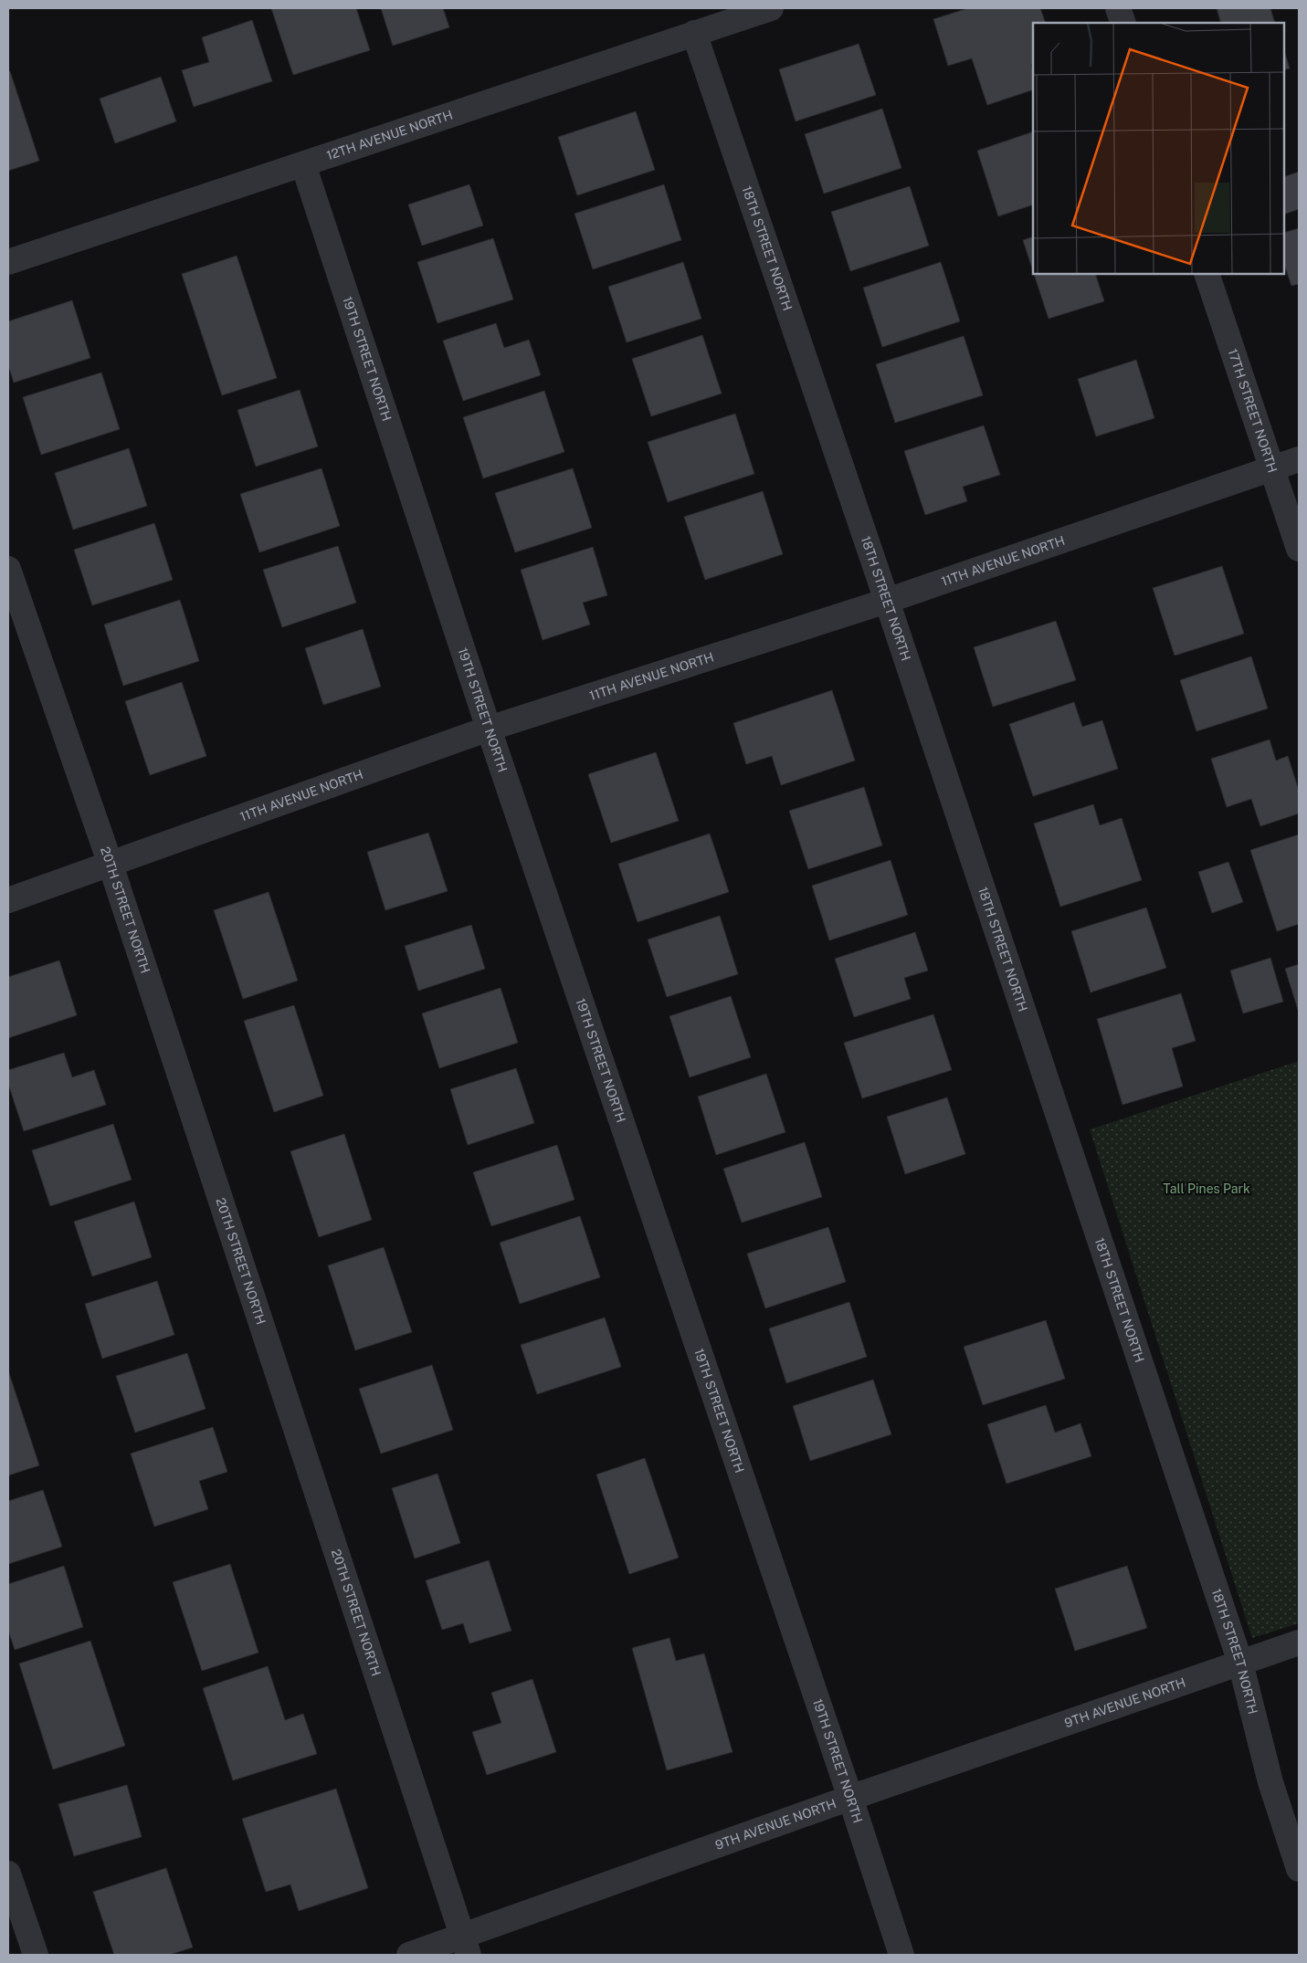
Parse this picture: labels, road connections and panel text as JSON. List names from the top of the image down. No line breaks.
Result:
{"streets":{"street":["12TH AVENUE NORTH","18TH STREET NORTH","19TH STREET NORTH","17TH STREET NORTH","11TH AVENUE NORTH","20TH STREET NORTH","9TH AVENUE NORTH"]},"crossings":[["12TH AVENUE NORTH","18TH STREET NORTH"],["12TH AVENUE NORTH","19TH STREET NORTH"],["18TH STREET NORTH","11TH AVENUE NORTH"],["18TH STREET NORTH","9TH AVENUE NORTH"],["19TH STREET NORTH","11TH AVENUE NORTH"],["19TH STREET NORTH","9TH AVENUE NORTH"],["17TH STREET NORTH","11TH AVENUE NORTH"],["11TH AVENUE NORTH","20TH STREET NORTH"],["20TH STREET NORTH","9TH AVENUE NORTH"]],"parks":["Tall Pines Park"]}
